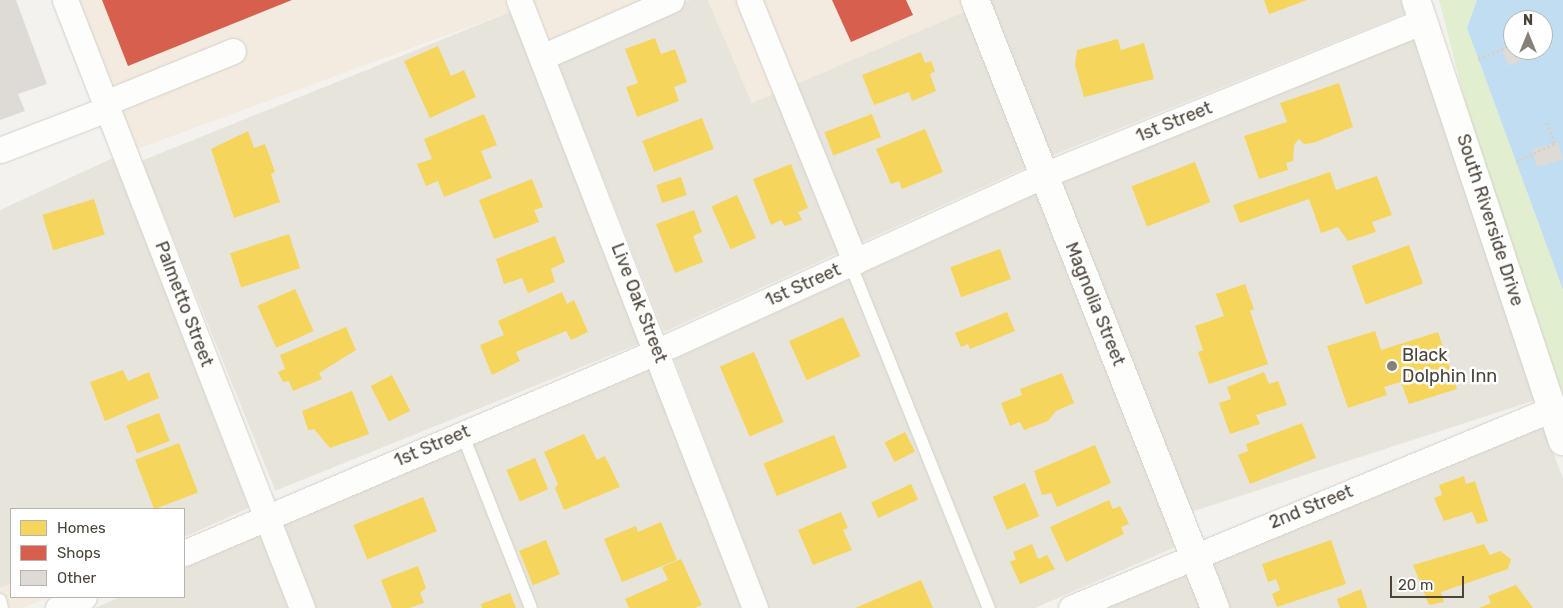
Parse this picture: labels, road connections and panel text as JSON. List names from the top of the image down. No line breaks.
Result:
{"streets":{"street":["1st Street","South Riverside Drive","Live Oak Street","Palmetto Street","Magnolia Street","2nd Street"]},"crossings":[["1st Street","South Riverside Drive"],["1st Street","Live Oak Street"],["1st Street","Palmetto Street"],["1st Street","Magnolia Street"],["South Riverside Drive","2nd Street"],["Magnolia Street","2nd Street"]],"places":["Black Dolphin Inn"],"legend":["Homes","Shops","Other"],"scale_bar":"20 m","north":"top"}
